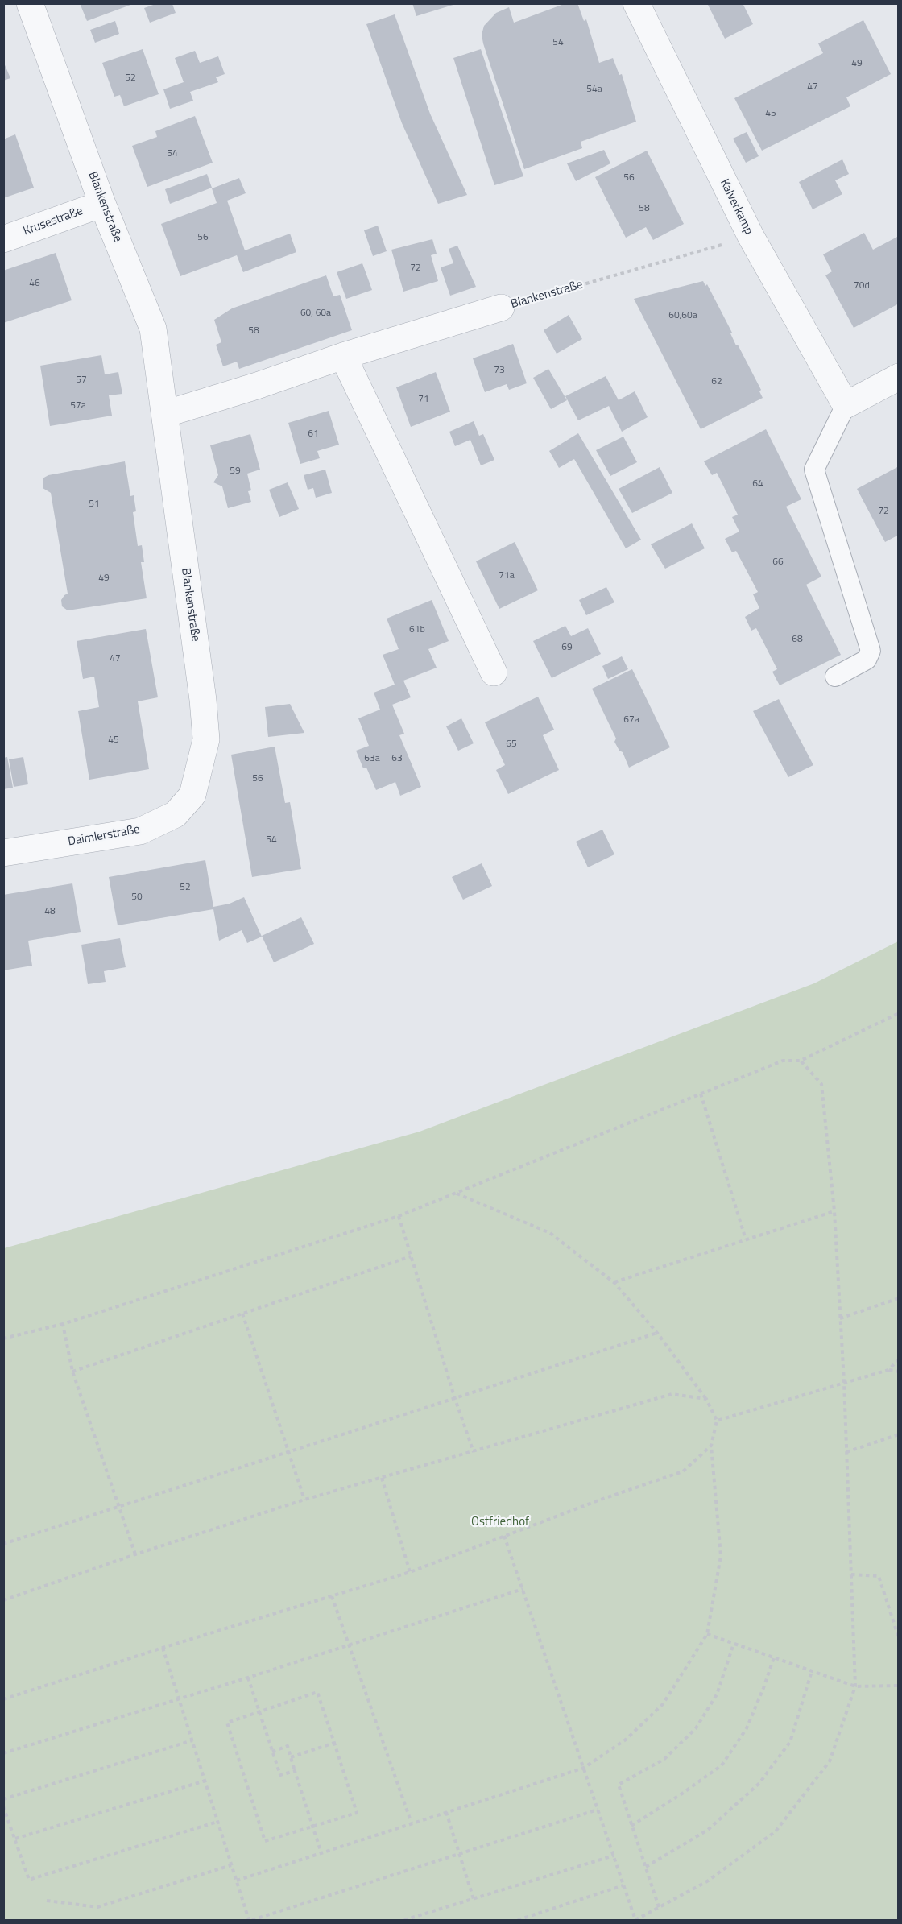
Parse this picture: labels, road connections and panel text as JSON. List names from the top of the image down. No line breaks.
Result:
{"streets":{"street":["Blankenstraße","Kalverkamp","Krusestraße","Daimlerstraße"]},"crossings":[["Blankenstraße","Kalverkamp"],["Blankenstraße","Krusestraße"],["Blankenstraße","Daimlerstraße"]],"parks":["Ostfriedhof"],"house_numbers":["54","49","52","47","54a","45","54","56","58","56","72","46","70d","60, 60a","60,60a","58","73","57","62","71","57a","61","59","64","51","72","66","71a","49","61b","68","69","47","67a","45","65","63a","63","56","54","52","50","48"]}
